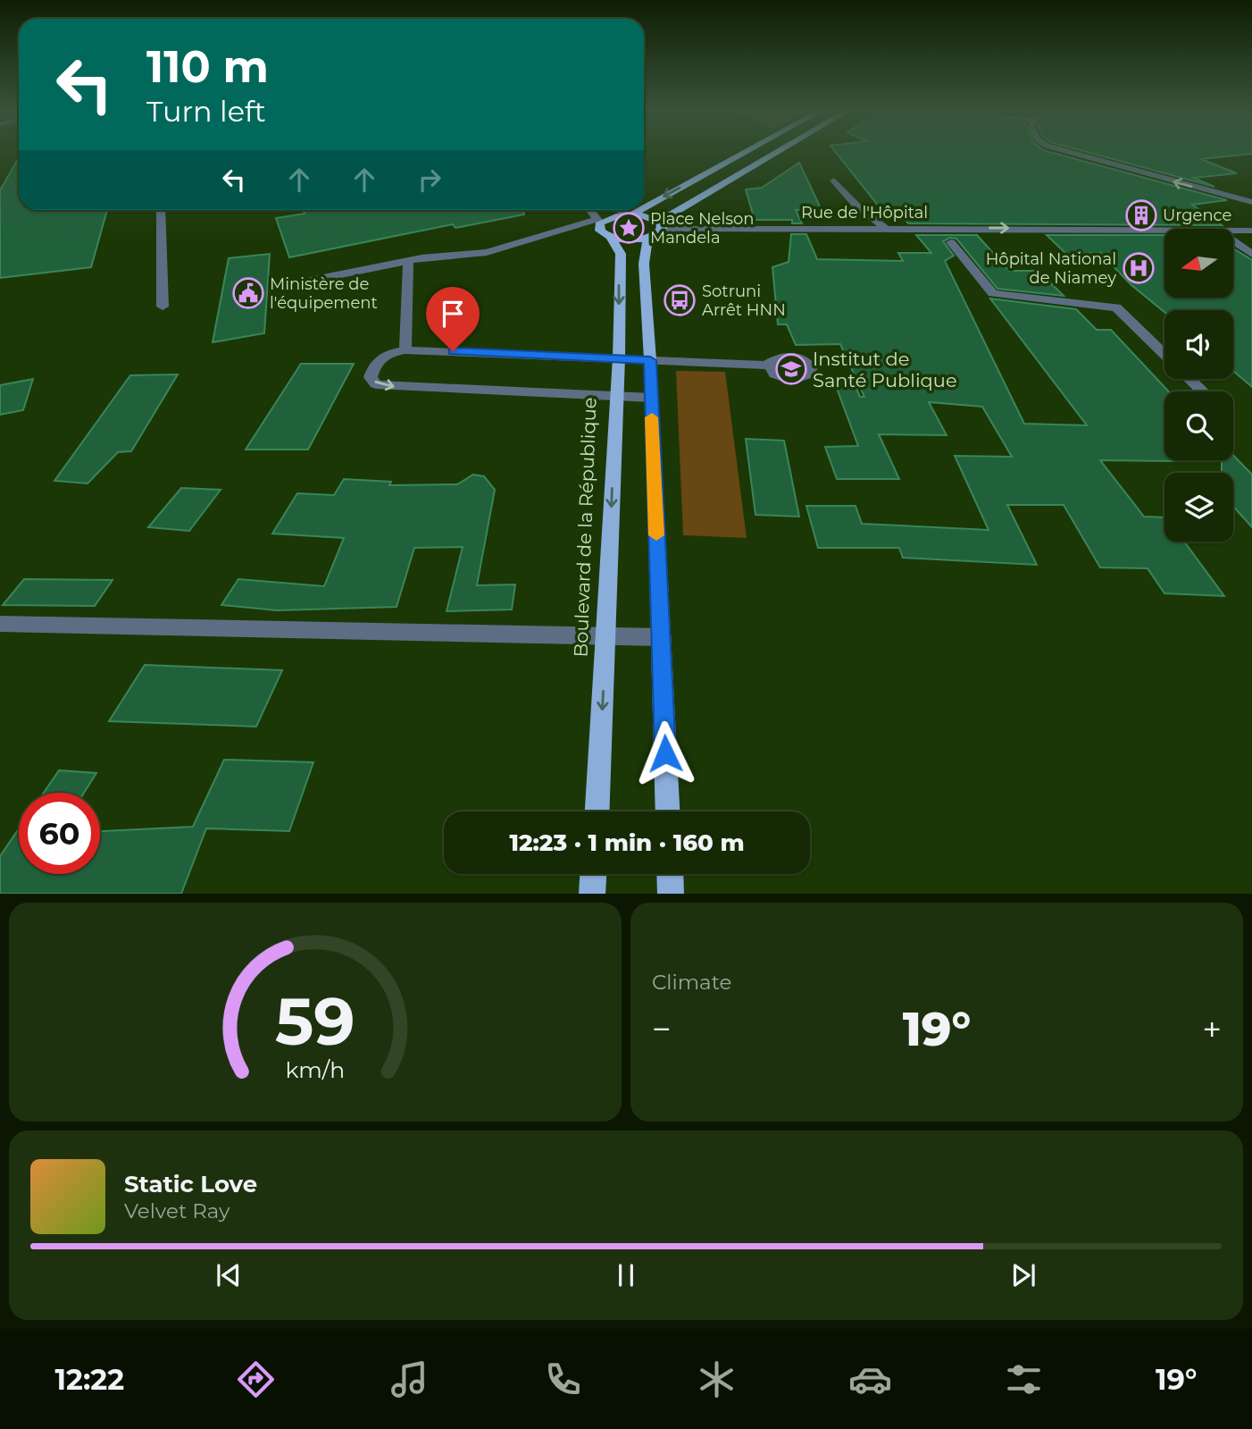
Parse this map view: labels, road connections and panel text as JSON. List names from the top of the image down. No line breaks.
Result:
{"streets":{"main road":["Boulevard de la République"],"street":["Rue de l'Hôpital"]},"places":{"building":["Urgence"],"place":["Place Nelson Mandela"],"hospital":["Hôpital National de Niamey"],"public building":["Ministère de l'équipement"],"bus stop":["Sotruni Arrêt HNN"],"school or university":["Institut de Santé Publique"]},"north":"left","page":{"turn":["110 m","Turn left"],"limit":"60","trip":"12:23 · 1 min · 160 m","tile":"Climate","heat":["−","19°","+"],"song":["Static Love","Velvet Ray"],"tabs":["12:22","19°"],"gauge":["59","km/h"]}}
